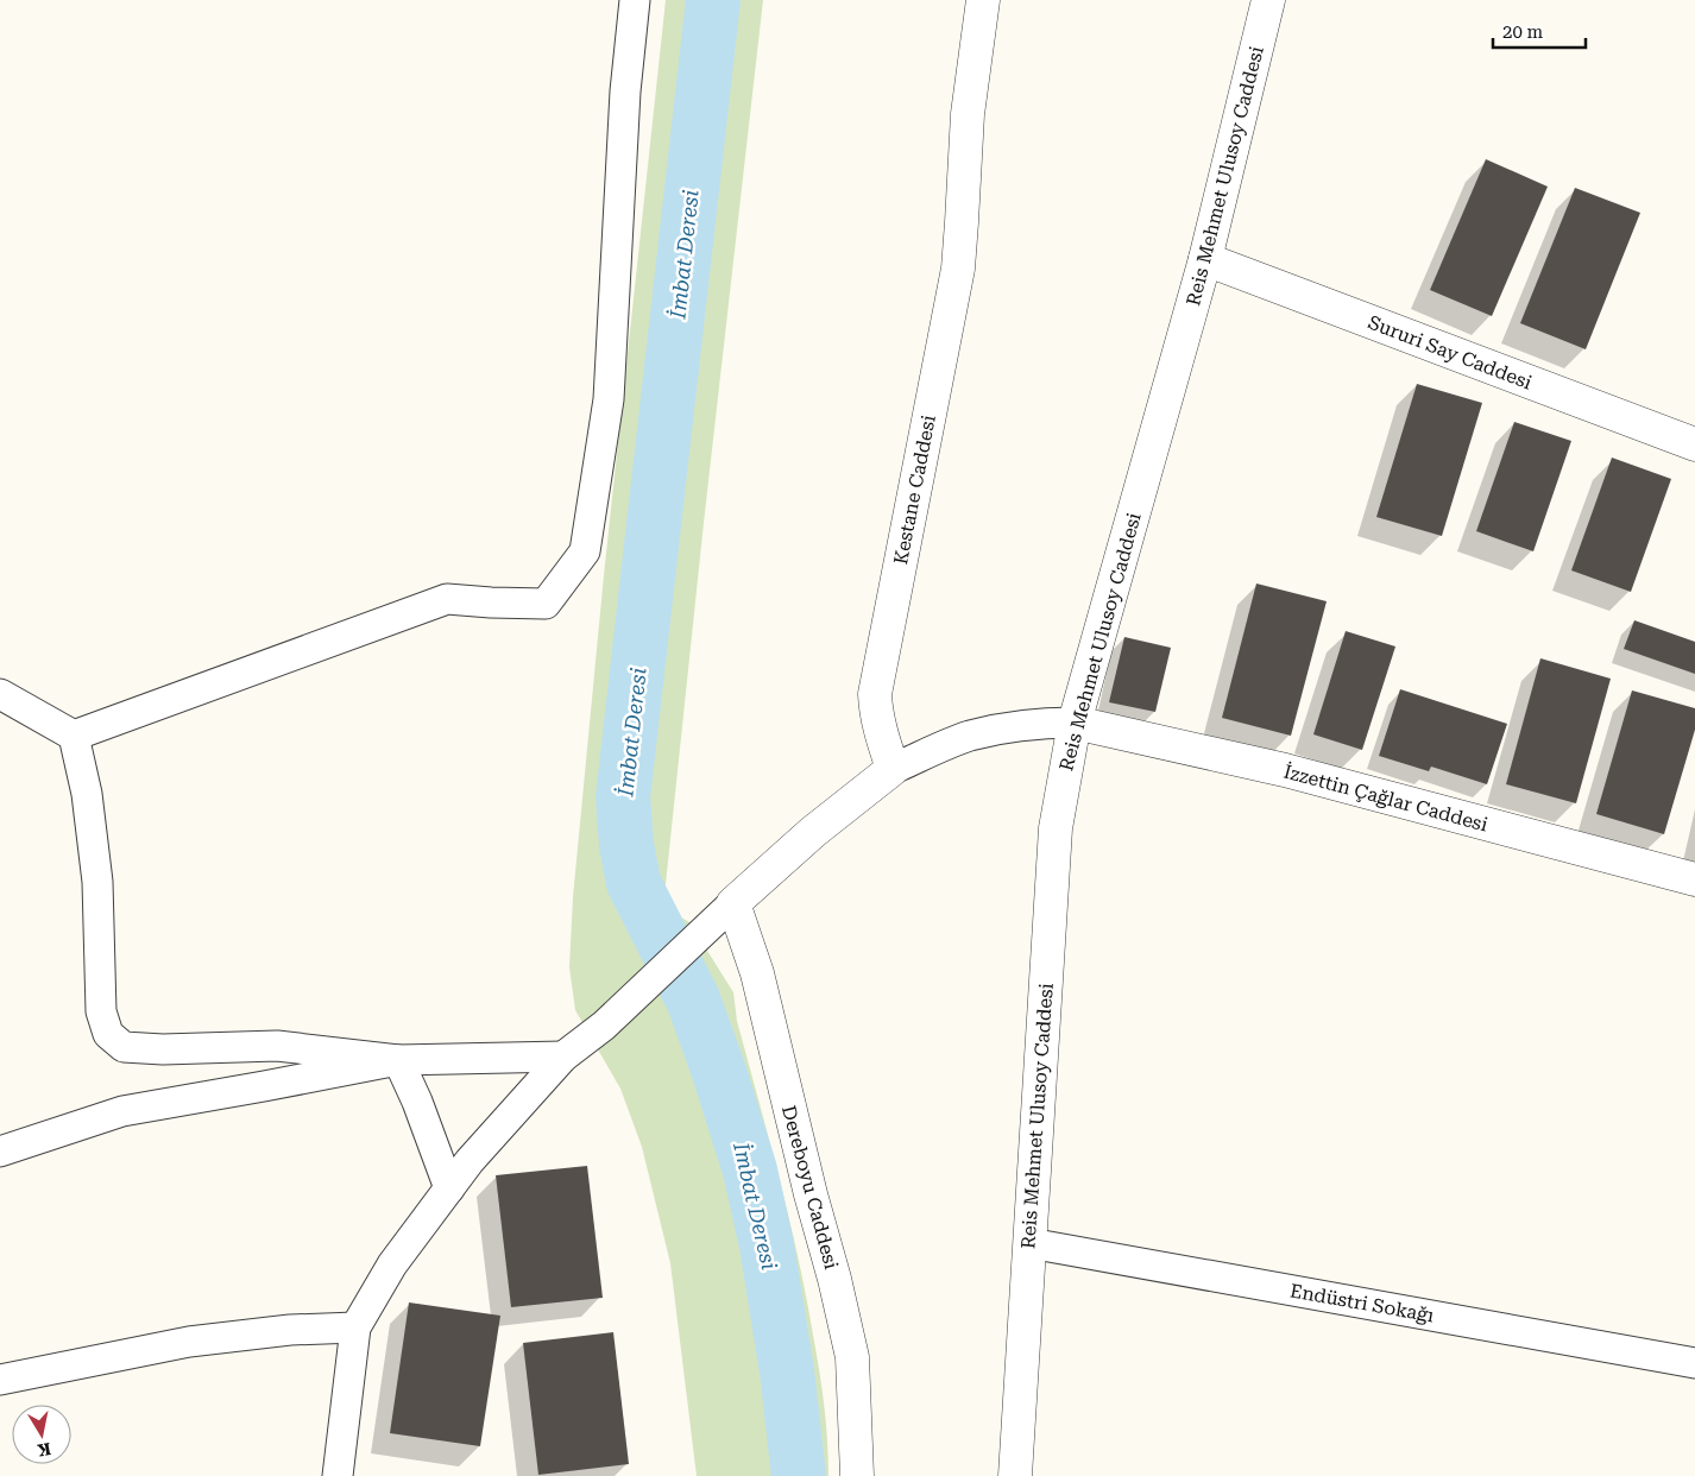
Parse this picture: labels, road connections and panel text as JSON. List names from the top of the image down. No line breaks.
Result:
{"streets":{"street":["Reis Mehmet Ulusoy Caddesi","Sururi Say Caddesi","Kestane Caddesi","İzzettin Çağlar Caddesi","Dereboyu Caddesi","Endüstri Sokağı"]},"crossings":[["Reis Mehmet Ulusoy Caddesi","Sururi Say Caddesi"],["Reis Mehmet Ulusoy Caddesi","İzzettin Çağlar Caddesi"],["Reis Mehmet Ulusoy Caddesi","Endüstri Sokağı"]],"water":["İmbat Deresi"],"scale_bar":"20 m","north":"bottom"}
